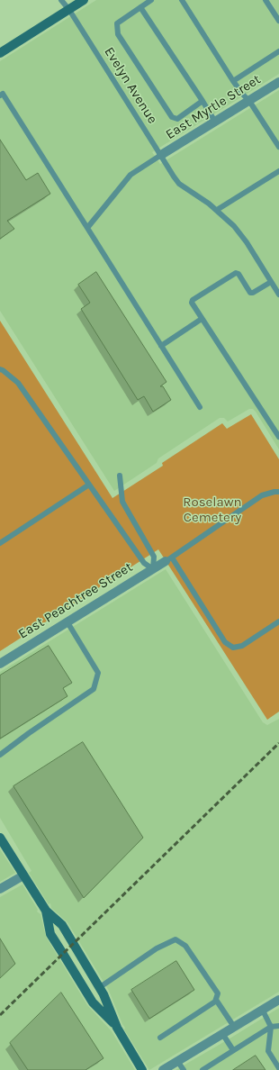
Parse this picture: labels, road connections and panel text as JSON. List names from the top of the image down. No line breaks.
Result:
{"streets":{"street":["East Myrtle Street","East Peachtree Street"],"lane":["Evelyn Avenue"]},"crossings":[["Evelyn Avenue","East Myrtle Street"]],"parks":["Roselawn Cemetery"]}
